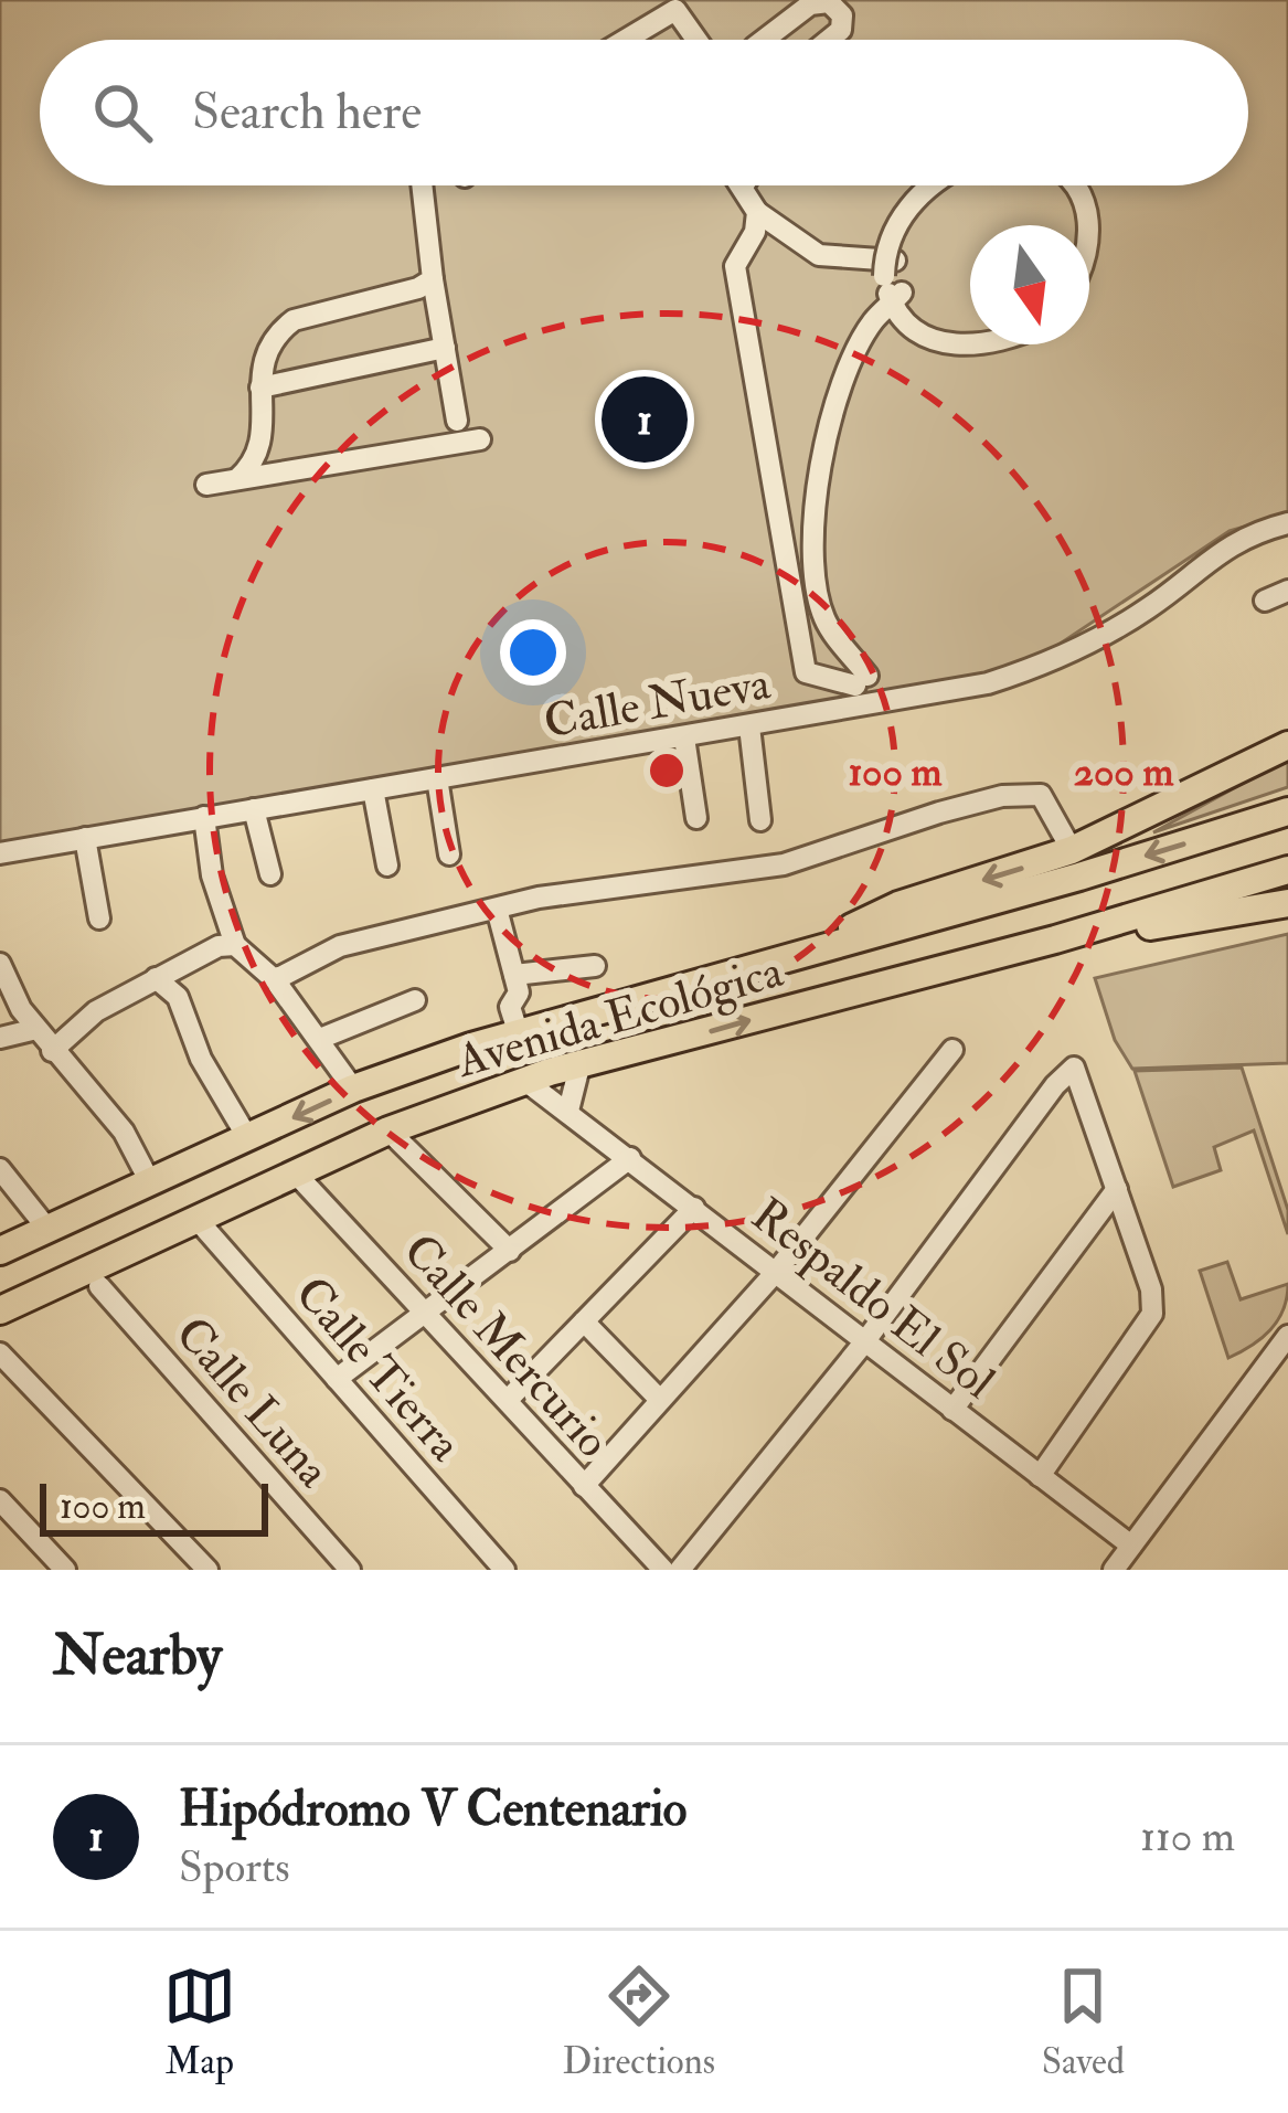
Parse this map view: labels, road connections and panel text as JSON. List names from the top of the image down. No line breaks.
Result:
{"streets":{"main road":["Avenida Ecológica"],"street":["Calle Nueva","Respaldo El Sol","Calle Mercurio","Calle Tierra","Calle Luna"]},"crossings":[["Avenida Ecológica","Respaldo El Sol"],["Avenida Ecológica","Calle Mercurio"],["Avenida Ecológica","Calle Tierra"]],"scale_bar":"100 m","north":"bottom","page":{"search":"Search here","pins":"1","scale":"100 m","heading":"Nearby","list":[{"mark":"1","name":"Hipódromo V Centenario","note":"Sports","value":"110 m"}],"nav":["Map","Directions","Saved"]},"rings":["100 m","200 m"]}
